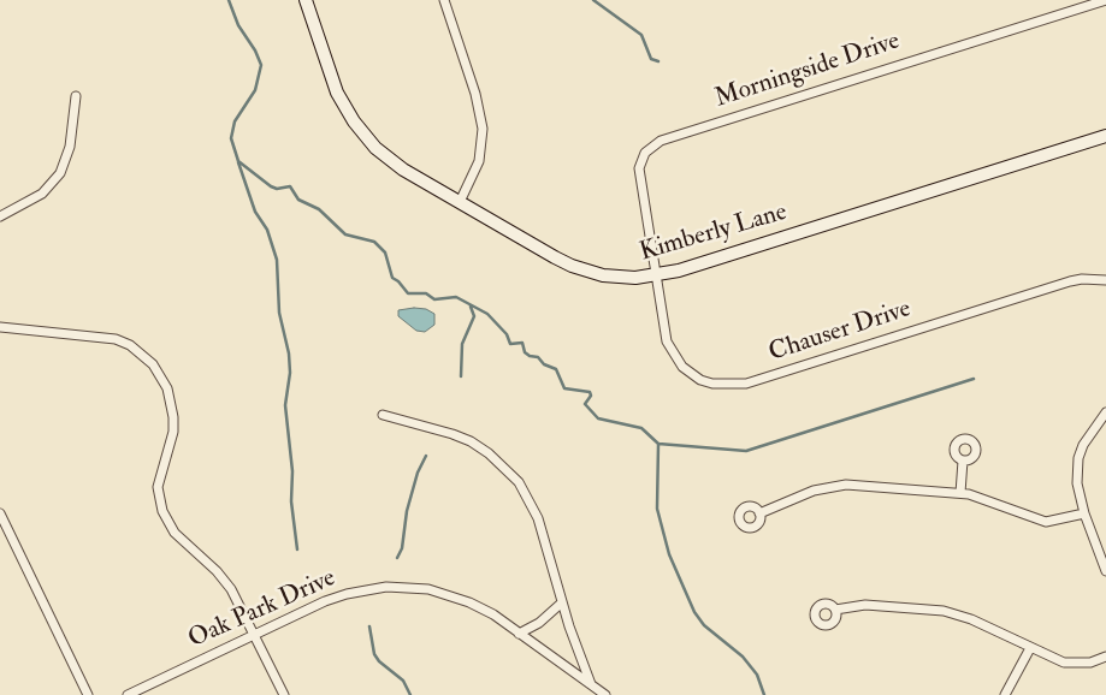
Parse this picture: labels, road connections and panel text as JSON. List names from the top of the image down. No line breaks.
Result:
{"streets":{"street":["Morningside Drive","Kimberly Lane","Chauser Drive","Oak Park Drive"]},"crossings":[["Morningside Drive","Kimberly Lane"],["Morningside Drive","Chauser Drive"],["Kimberly Lane","Chauser Drive"]]}
